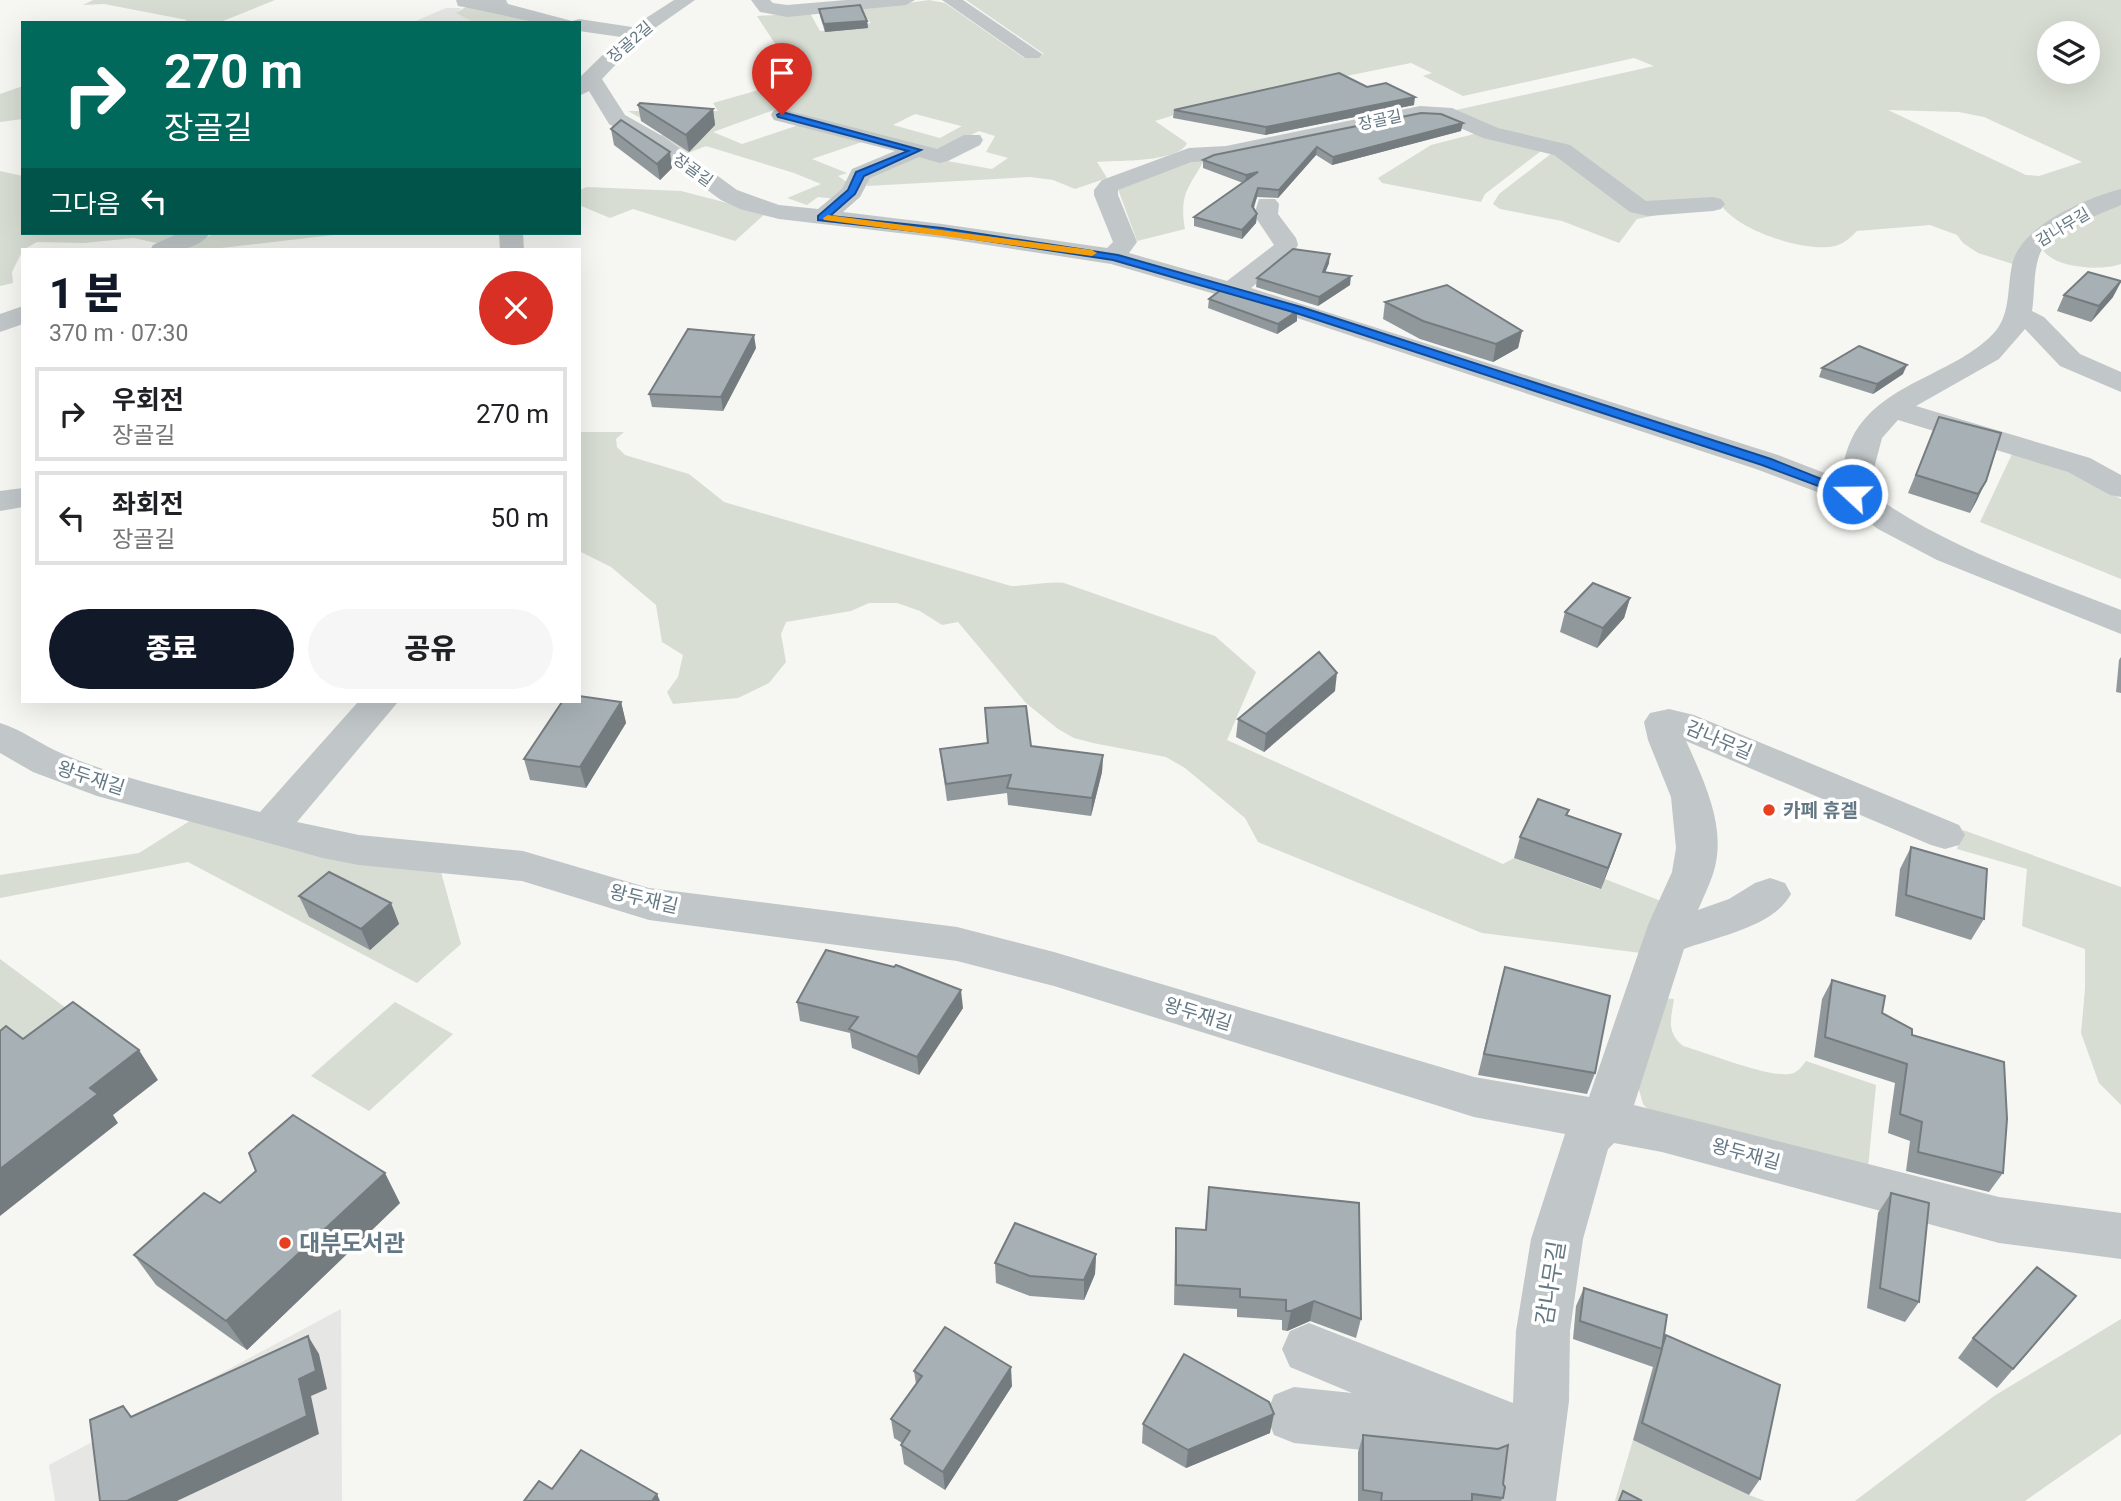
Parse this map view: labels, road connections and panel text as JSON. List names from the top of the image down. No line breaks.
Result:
{"streets":{"street":["장골2길","장골길","감나무길","왕두재길"]},"crossings":[["장골2길","장골길"],["장골길","감나무길"],["감나무길","왕두재길"]],"places":["카페 휴겔","대부도서관"],"page":{"turn":["270 m","장골길"],"then":"그다음","heading":["1 분","370 m · 07:30"],"list":[{"name":"우회전","note":"장골길","value":"270 m"},{"name":"좌회전","note":"장골길","value":"50 m"}],"buttons":["종료","공유"]}}
